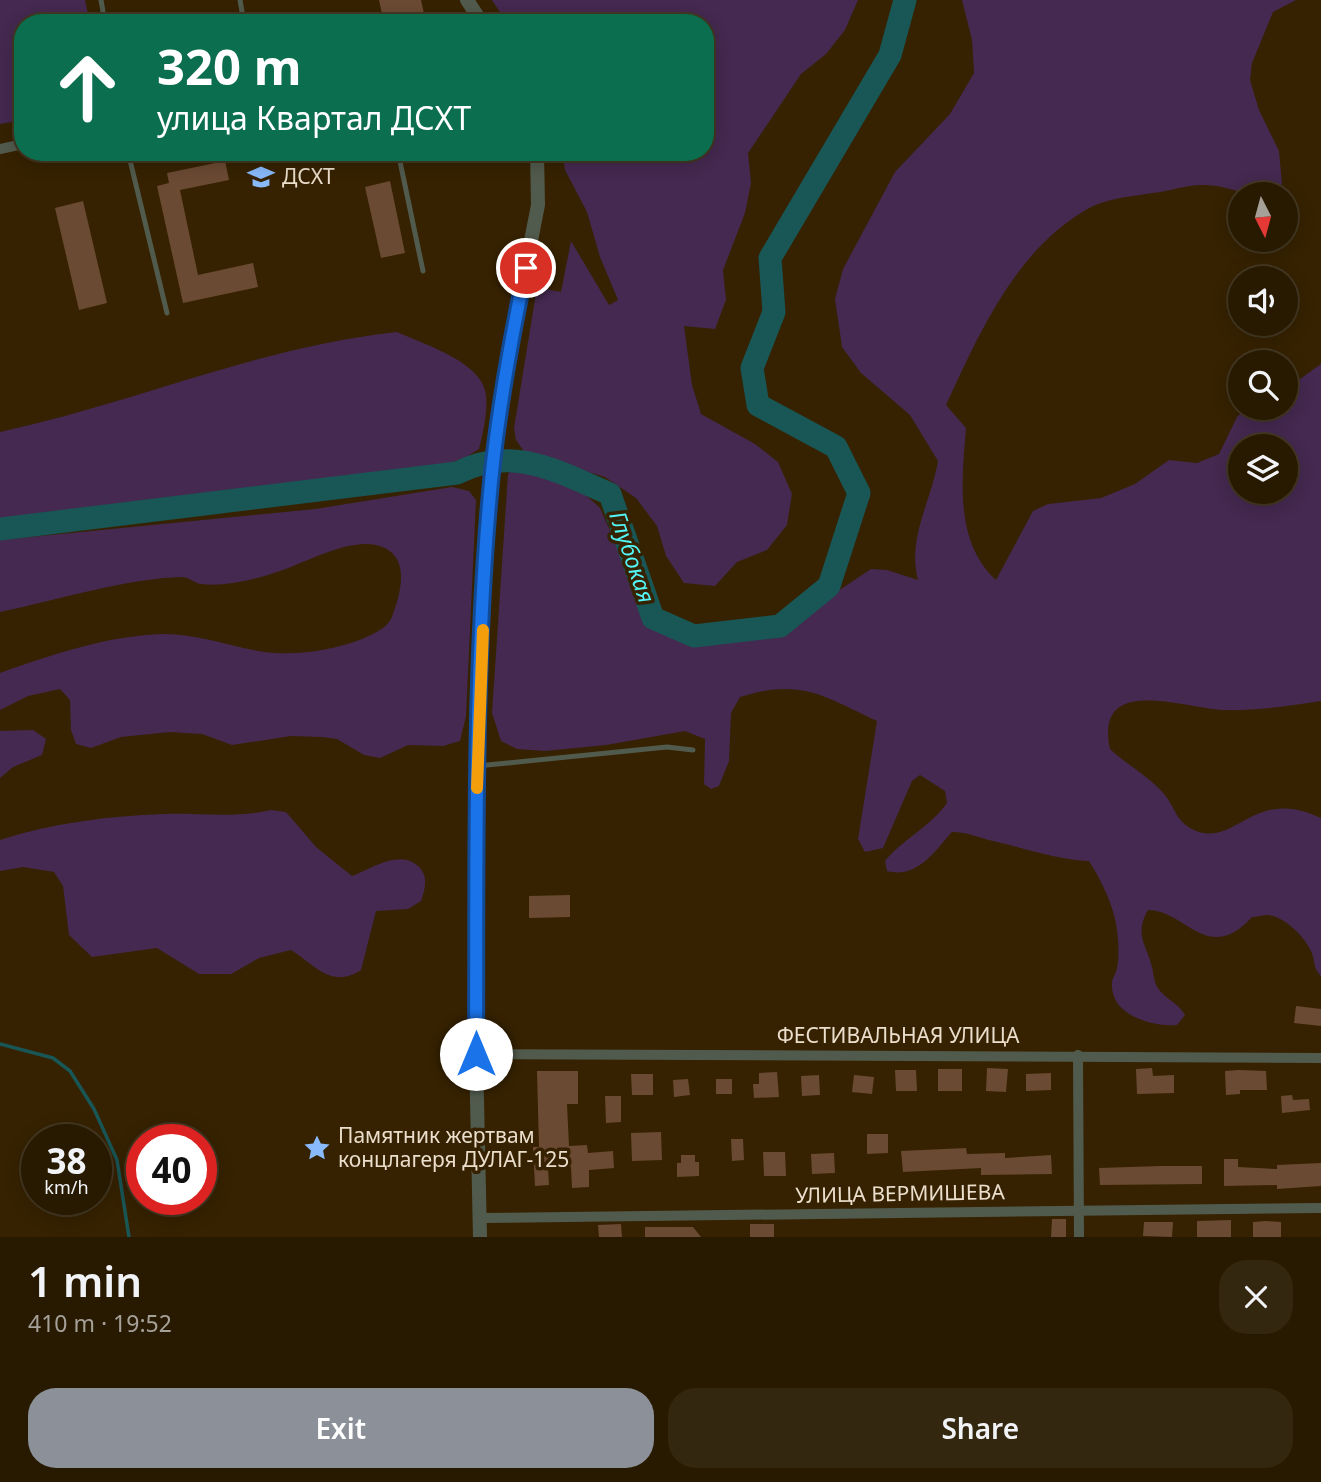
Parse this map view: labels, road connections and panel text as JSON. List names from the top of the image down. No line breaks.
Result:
{"streets":{"street":["ФЕСТИВАЛЬНАЯ УЛИЦА","УЛИЦА ВЕРМИШЕВА"]},"water":["Глубокая"],"places":{"school or university":["ДСХТ"],"place":["Памятник жертвам концлагеря ДУЛАГ-125"]},"north":"bottom","page":{"turn":["320 m","улица Квартал ДСХТ"],"speed":"38 km/h","limit":"40","heading":["1 min","410 m · 19:52"],"buttons":["Exit","Share"]}}
